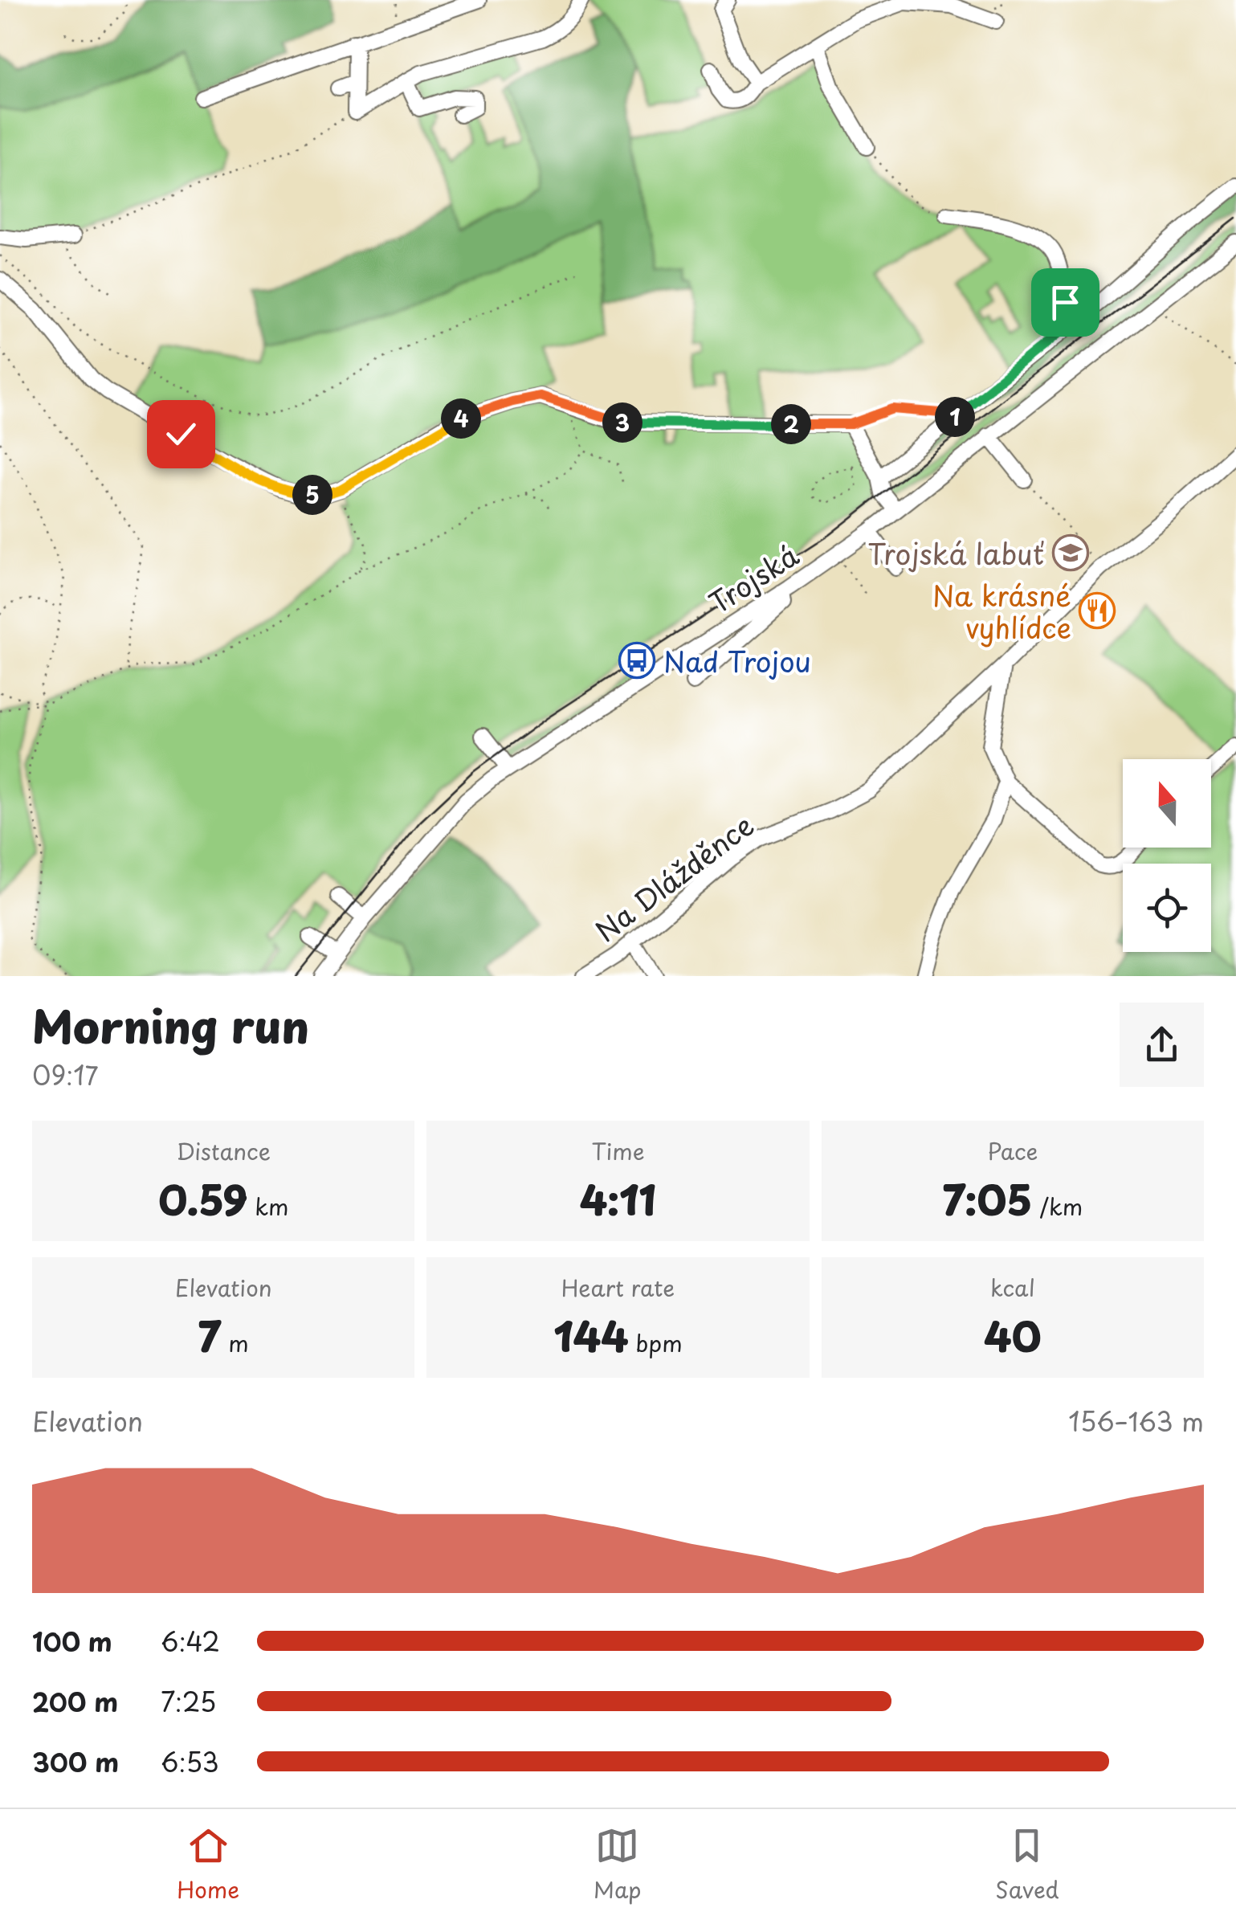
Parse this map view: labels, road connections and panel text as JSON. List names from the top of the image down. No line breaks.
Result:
{"streets":{"street":["Trojská","Na Dlážděnce"]},"places":{"school or university":["Trojská labuť"],"restaurant":["Na krásné vyhlídce"],"bus stop":["Nad Trojou"]},"north":"top","page":{"pins":["1","4","3","2","5"],"heading":["Morning run","09:17"],"stats":[["Distance","0.59 km"],["Time","4:11"],["Pace","7:05 /km"],["Elevation","7 m"],["Heart rate","144 bpm"],["kcal","40"]],"chart":["Elevation","156–163 m"],"list":[{"name":"100 m","note":"6:42"},{"name":"200 m","note":"7:25"},{"name":"300 m","note":"6:53"}],"tabs":["Home","Map","Saved"]}}
